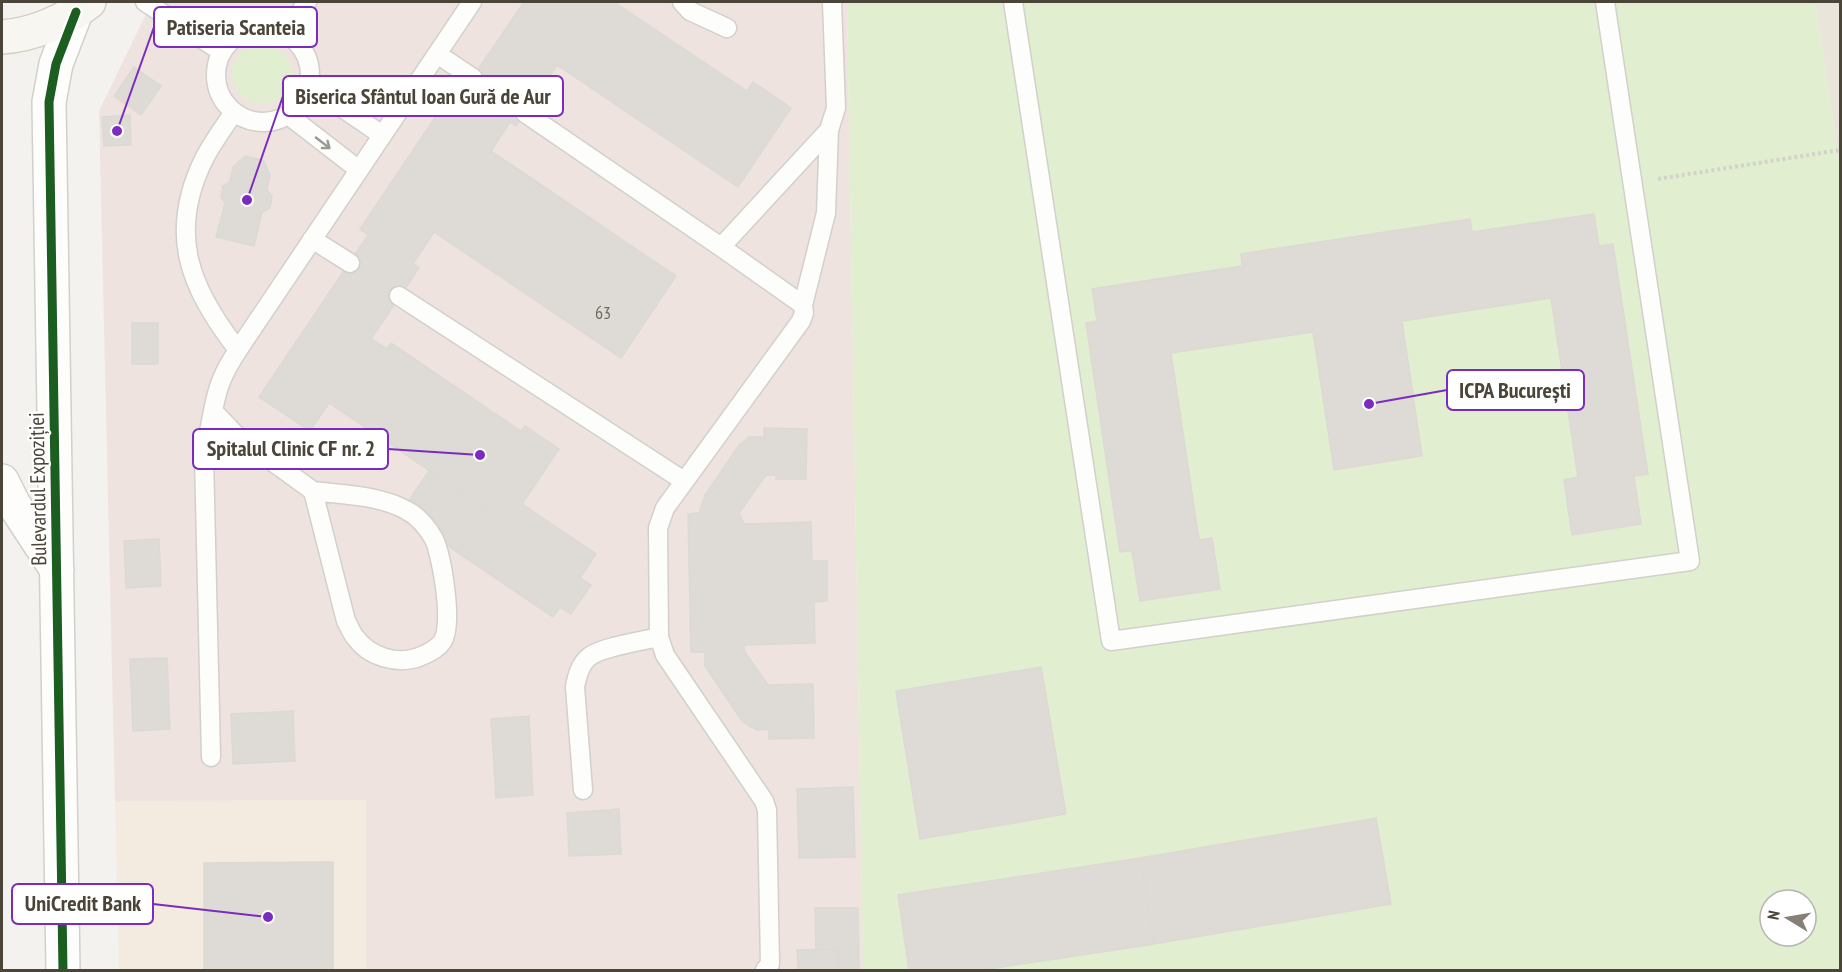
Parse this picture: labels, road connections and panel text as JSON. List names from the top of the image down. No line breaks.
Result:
{"streets":{"street":["Bulevardul Expoziției"]},"places":["Patiseria Scanteia","Biserica Sfântul Ioan Gură de Aur","ICPA București","Spitalul Clinic CF nr. 2","UniCredit Bank"],"house_numbers":["63"],"north":"left"}
